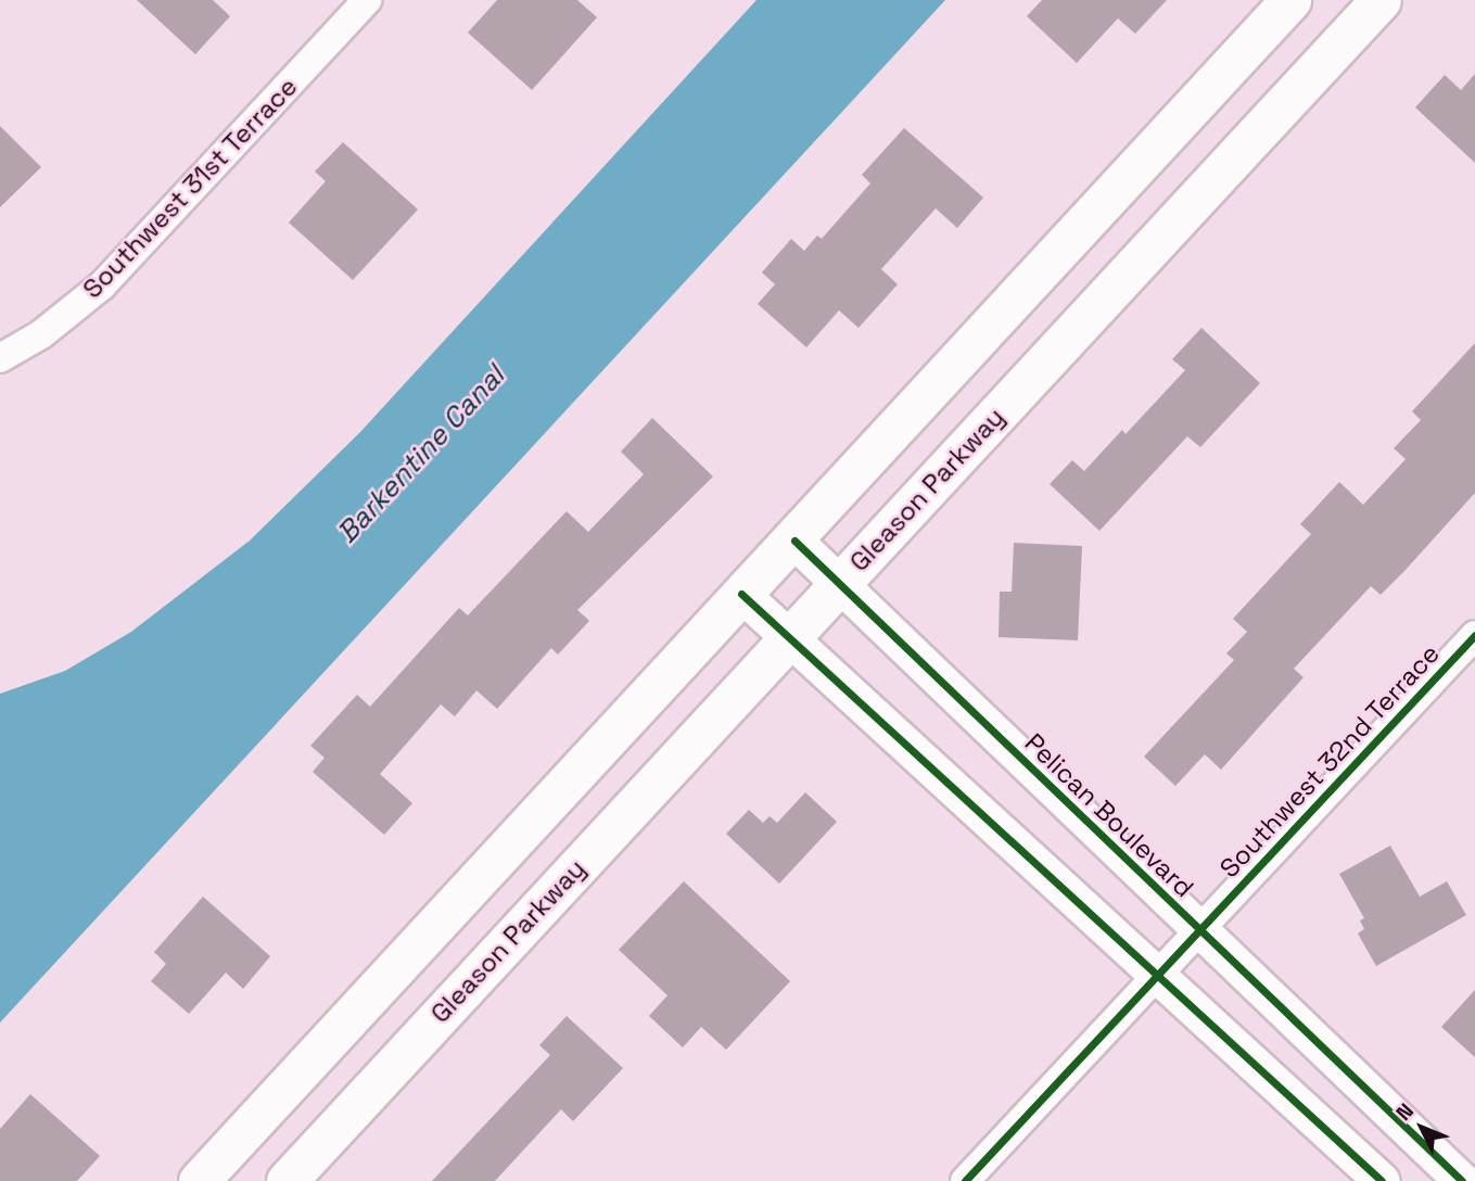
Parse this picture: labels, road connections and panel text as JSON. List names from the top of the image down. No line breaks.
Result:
{"streets":{"main road":["Gleason Parkway"],"street":["Southwest 31st Terrace","Southwest 32nd Terrace","Pelican Boulevard"]},"crossings":[["Gleason Parkway","Pelican Boulevard"],["Southwest 32nd Terrace","Pelican Boulevard"]],"water":["Barkentine Canal"],"north":"top left"}
